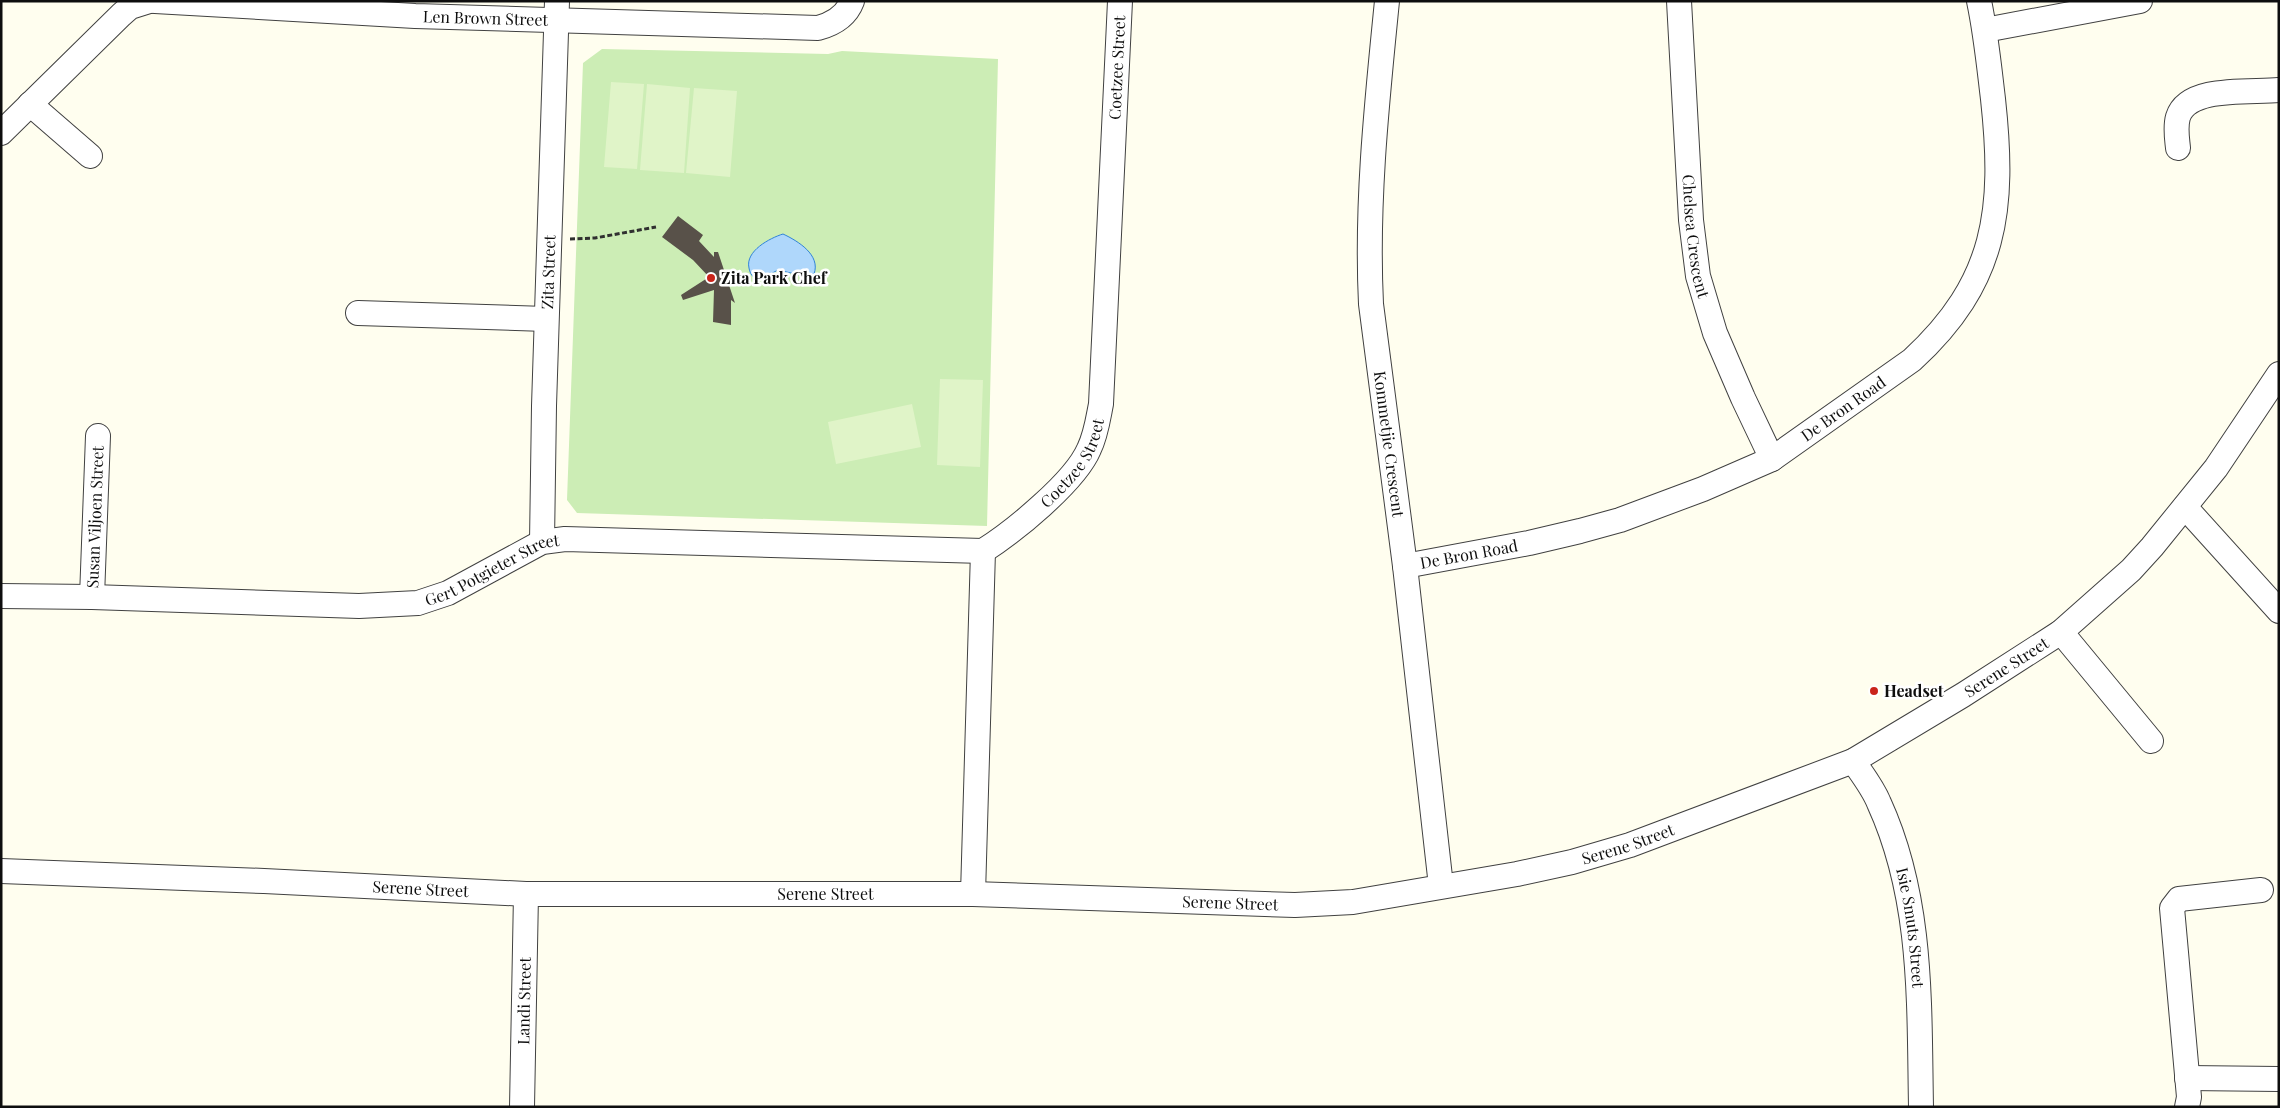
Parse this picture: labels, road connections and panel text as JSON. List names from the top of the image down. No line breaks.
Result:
{"streets":{"street":["Len Brown Street","Coetzee Street","Chelsea Crescent","Zita Street","De Bron Road","Kommetjie Crescent","Susan Viljoen Street","Gert Potgieter Street","Serene Street","Isie Smuts Street","Landi Street"]},"crossings":[["Len Brown Street","Zita Street"],["Coetzee Street","Gert Potgieter Street"],["Chelsea Crescent","De Bron Road"],["Zita Street","Gert Potgieter Street"],["De Bron Road","Kommetjie Crescent"],["Kommetjie Crescent","Serene Street"],["Susan Viljoen Street","Gert Potgieter Street"],["Serene Street","Isie Smuts Street"],["Serene Street","Landi Street"]],"places":["Zita Park Chef","Headset"]}
